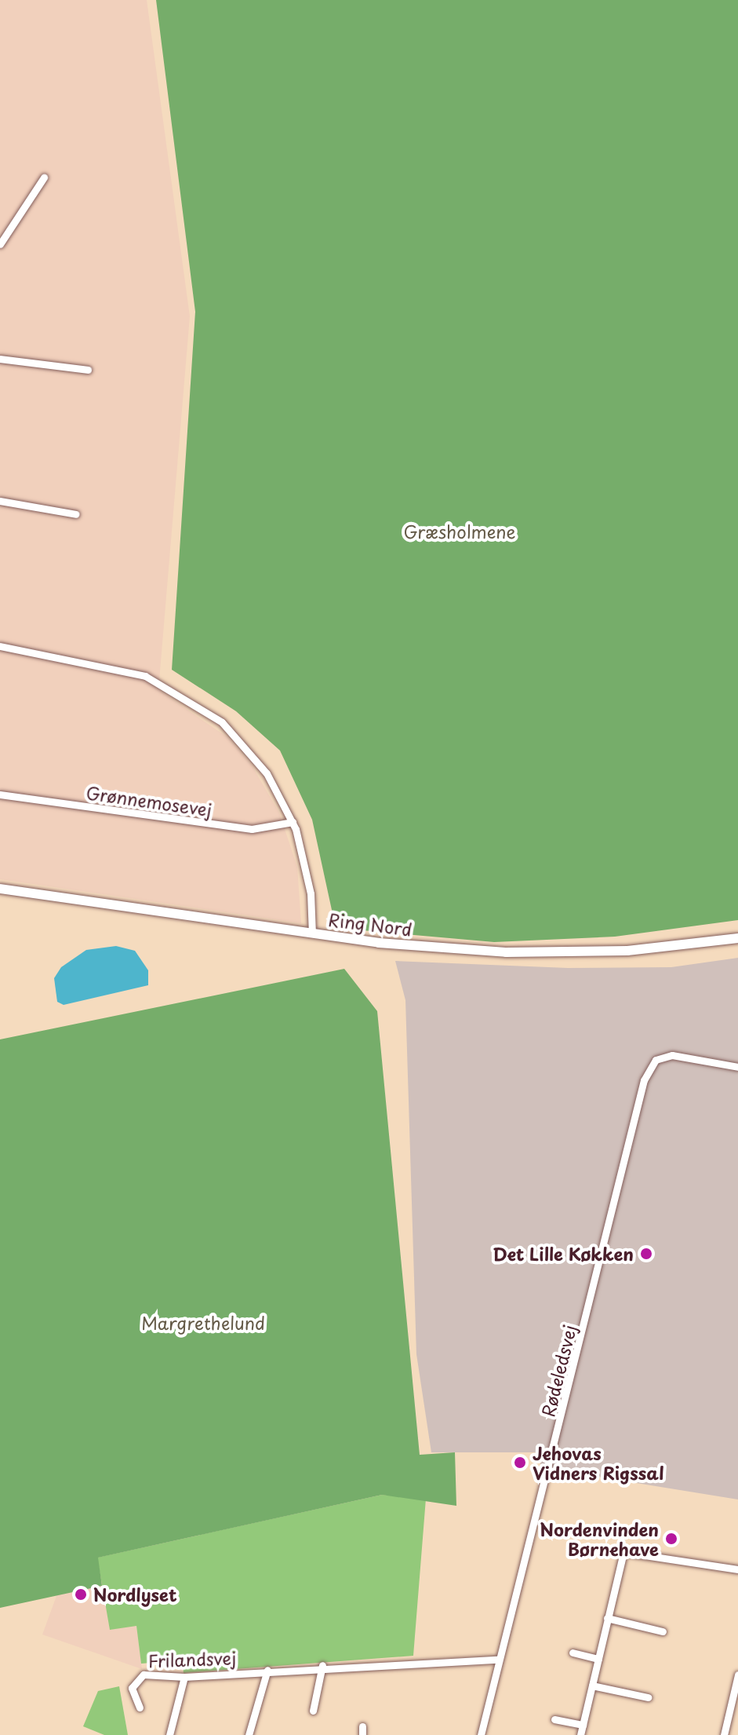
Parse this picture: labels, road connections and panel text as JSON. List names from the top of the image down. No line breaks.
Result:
{"streets":{"main road":["Ring Nord"],"street":["Grønnemosevej","Rødeledsvej","Frilandsvej"]},"crossings":[["Rødeledsvej","Frilandsvej"]],"parks":["Græsholmene","Margrethelund"],"places":["Det Lille Køkken","Jehovas Vidners Rigssal","Nordenvinden Børnehave","Nordlyset"]}
